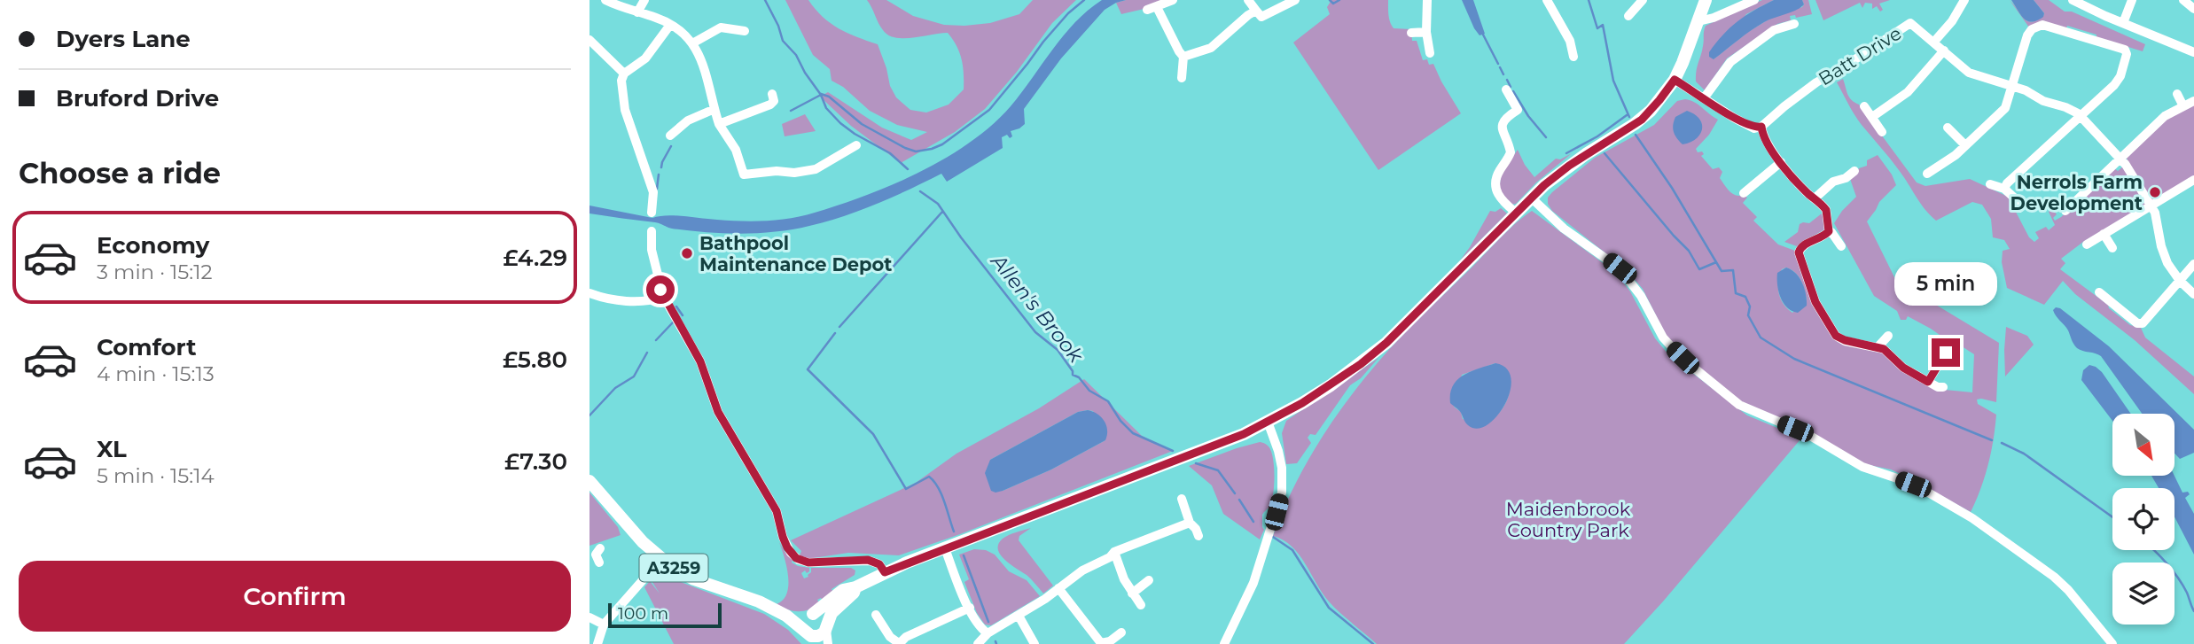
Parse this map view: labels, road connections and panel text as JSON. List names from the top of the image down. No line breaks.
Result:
{"streets":{"main road":["A3259"],"street":["Batt Drive"]},"water":["Allen's Brook"],"parks":["Maidenbrook Country Park"],"places":["Nerrols Farm Development","Bathpool Maintenance Depot"],"scale_bar":"100 m","north":"bottom right","page":{"banner":["Dyers Lane","Bruford Drive"],"heading":"Choose a ride","list":[{"name":"Economy","note":"3 min · 15:12","value":"£4.29"},{"name":"Comfort","note":"4 min · 15:13","value":"£5.80"},{"name":"XL","note":"5 min · 15:14","value":"£7.30"}],"bubble":"5 min","buttons":"Confirm","scale":"100 m"}}
